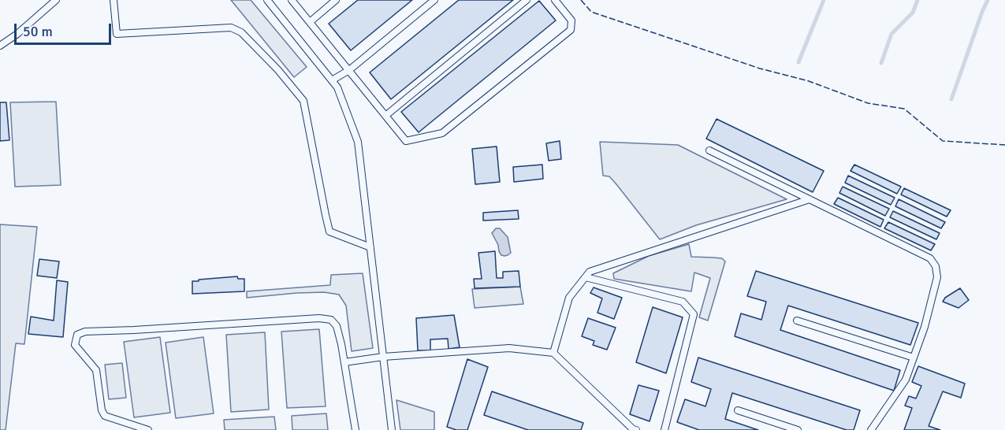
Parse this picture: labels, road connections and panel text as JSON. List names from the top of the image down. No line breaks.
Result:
{"scale_bar":"50 m"}
